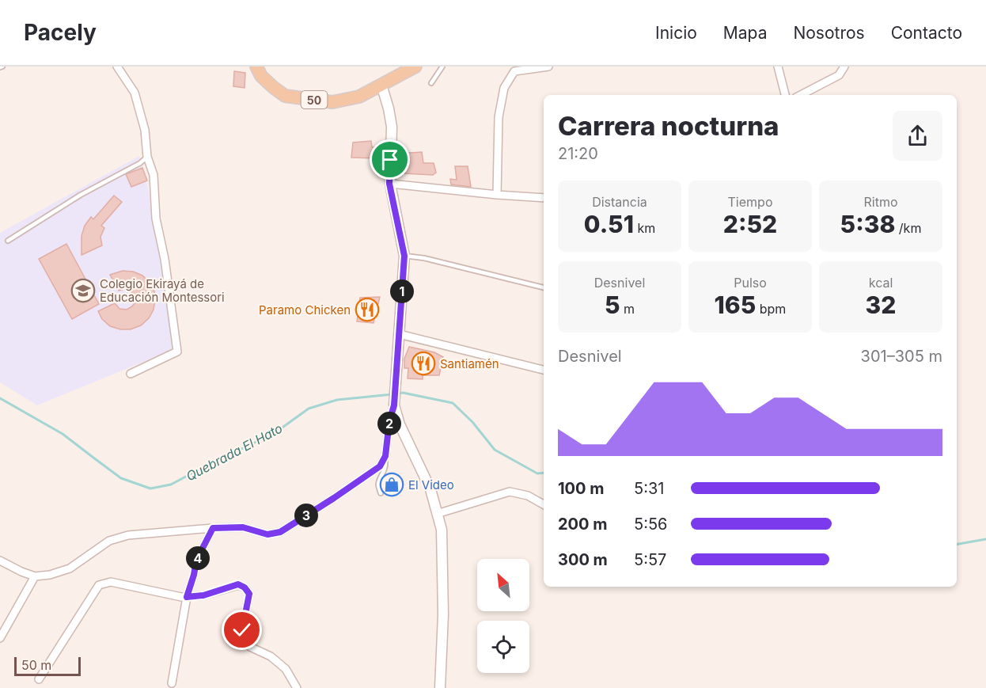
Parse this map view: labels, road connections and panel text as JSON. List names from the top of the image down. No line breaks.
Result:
{"streets":{"main road":["50"]},"water":["Quebrada El Hato"],"places":{"school or university":["Colegio Ekirayá de Educación Montessori"],"restaurant":["Paramo Chicken","Santiamén"],"shop":["El Video"]},"scale_bar":"50 m","north":"top left","page":{"header":"Pacely","nav":["Inicio","Mapa","Nosotros","Contacto"],"heading":["Carrera nocturna","21:20"],"stats":[["Distancia","0.51 km"],["Tiempo","2:52"],["Ritmo","5:38 /km"],["Desnivel","5 m"],["Pulso","165 bpm"],["kcal","32"]],"pins":["1","2","3","4"],"chart":["Desnivel","301–305 m"],"list":[{"name":"100 m","note":"5:31"},{"name":"200 m","note":"5:56"},{"name":"300 m","note":"5:57"}],"scale":"50 m"}}
